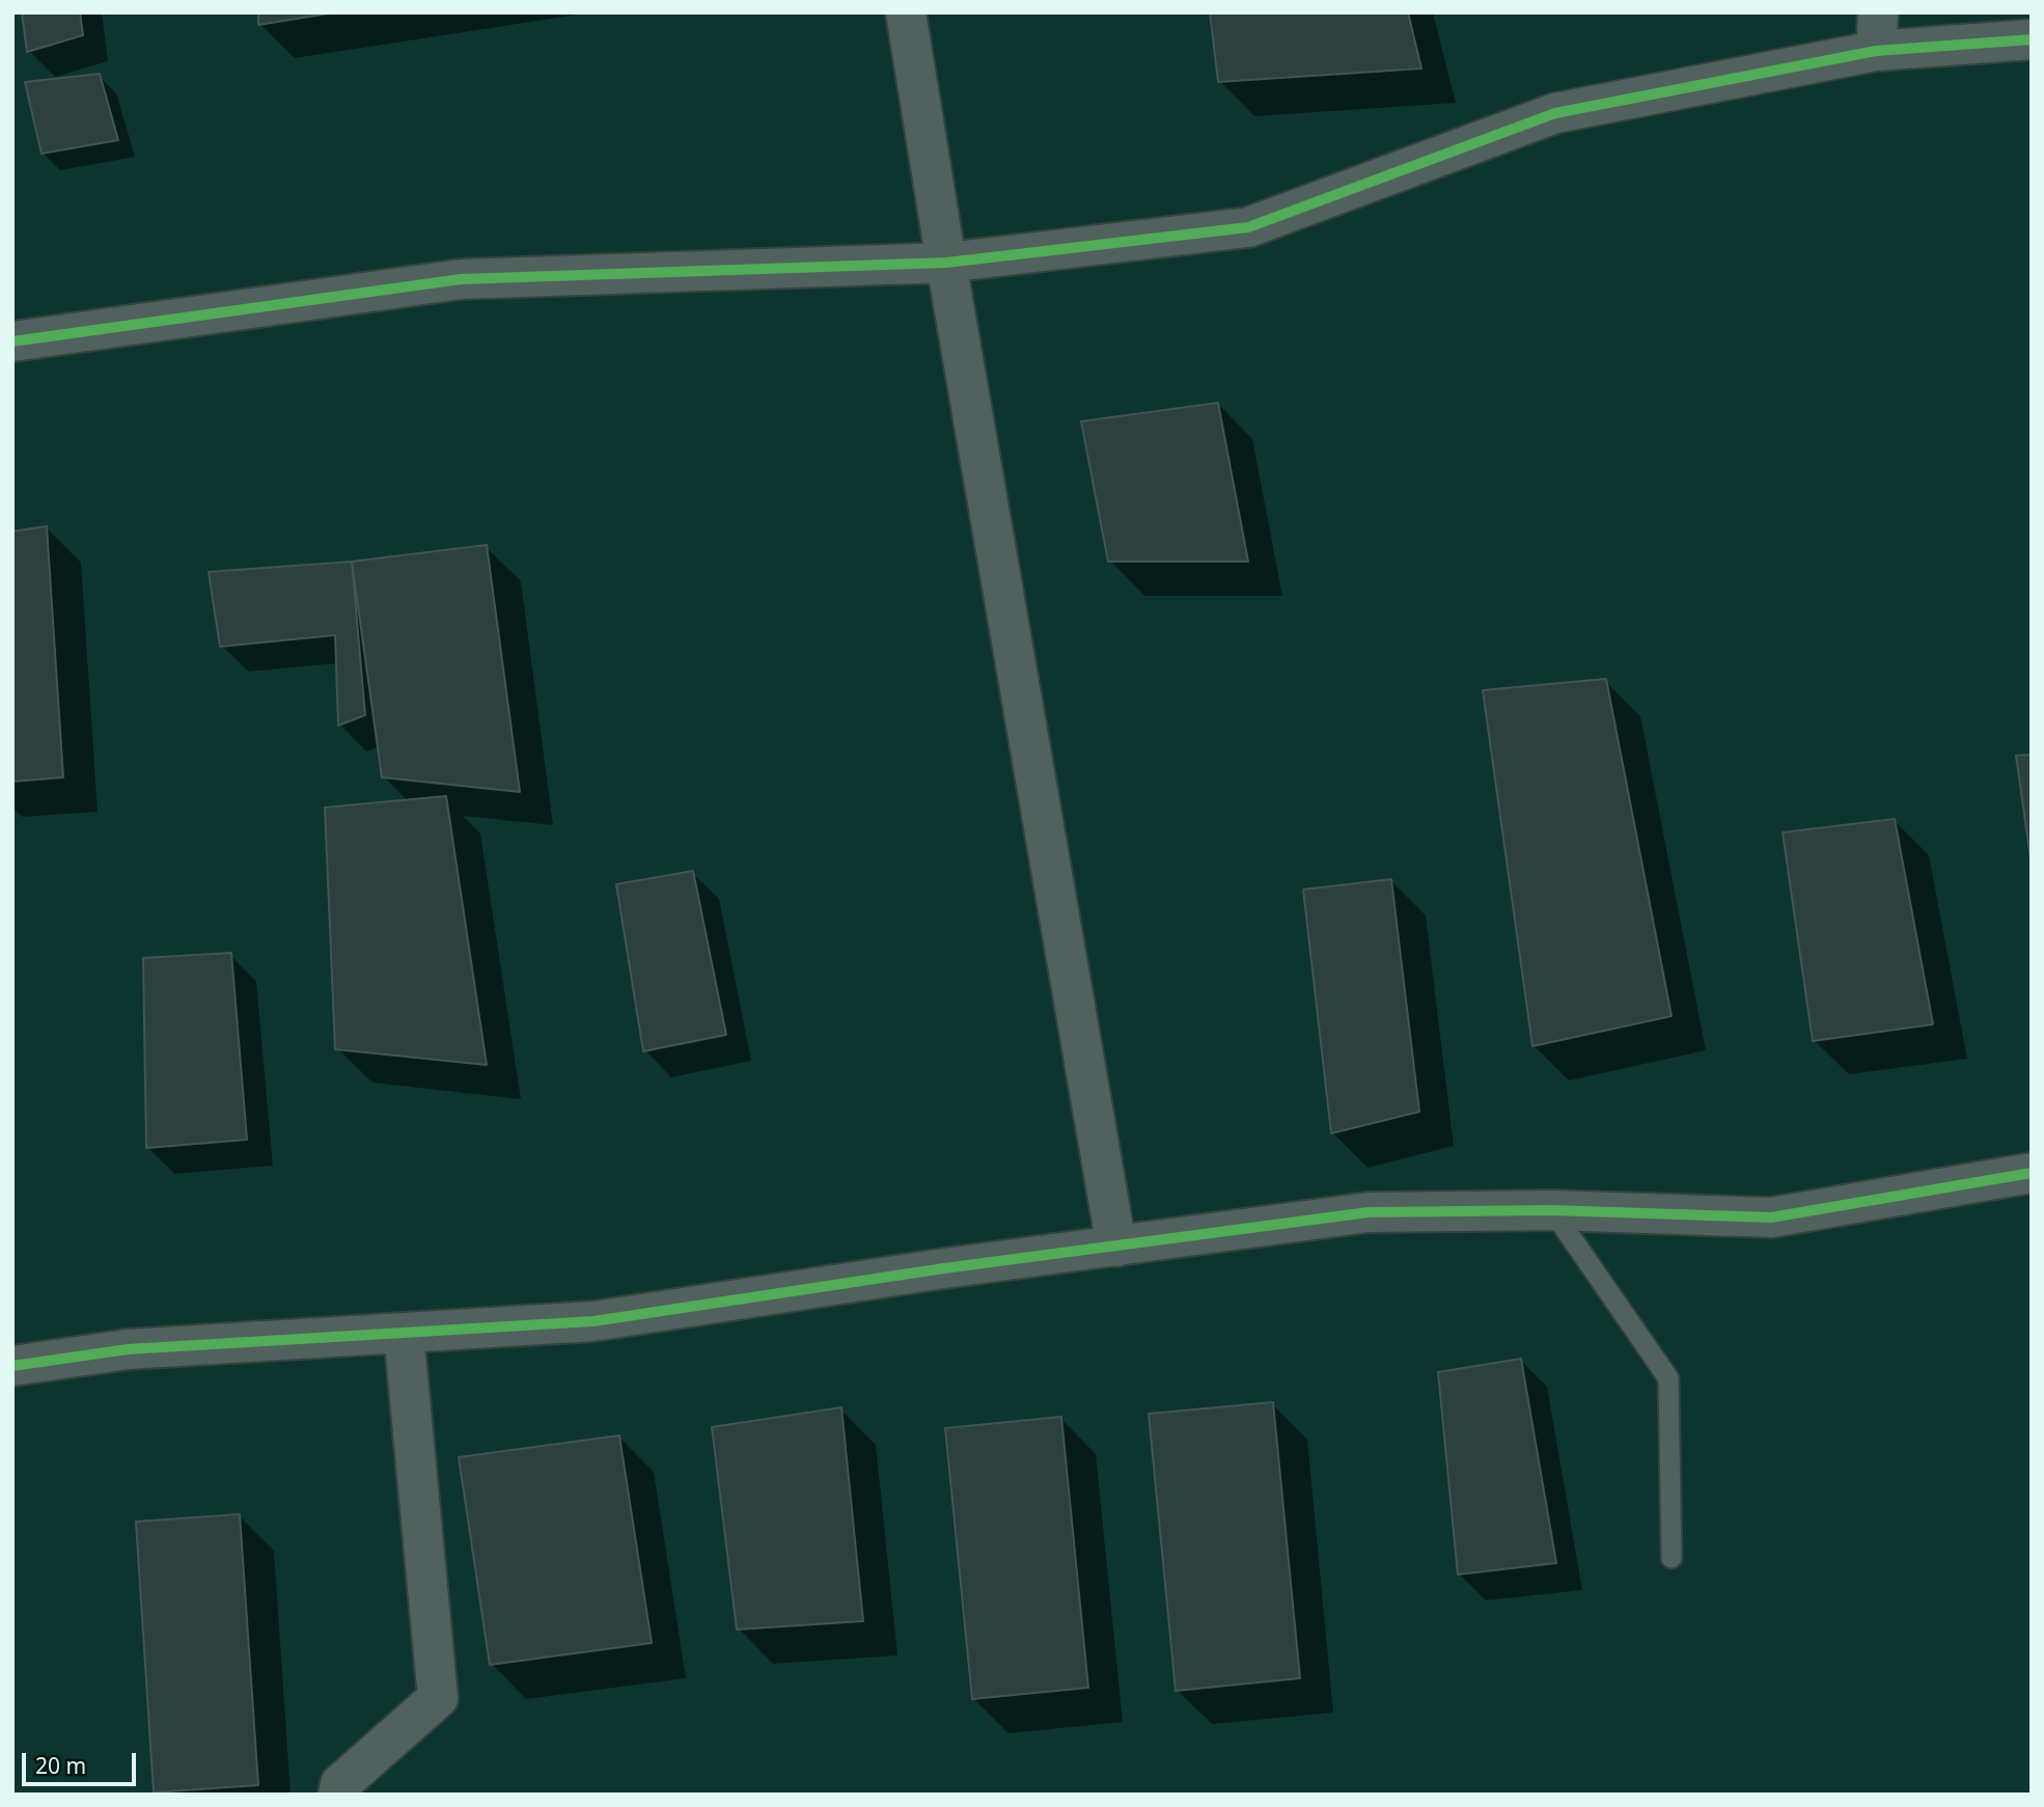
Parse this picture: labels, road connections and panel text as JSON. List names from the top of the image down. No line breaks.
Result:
{"scale_bar":"20 m"}
